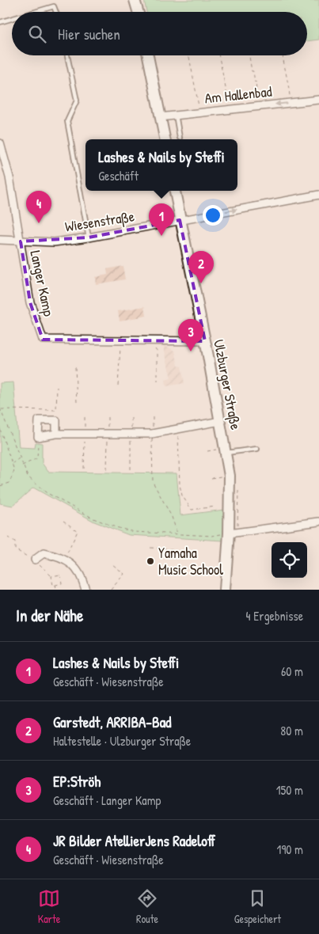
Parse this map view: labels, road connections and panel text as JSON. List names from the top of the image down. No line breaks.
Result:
{"streets":{"main road":["Ulzburger Straße"],"street":["Am Hallenbad","Wiesenstraße","Langer Kamp"]},"crossings":[["Wiesenstraße","Langer Kamp"],["Wiesenstraße","Ulzburger Straße"],["Langer Kamp","Ulzburger Straße"]],"one_way":["Wiesenstraße"],"places":["Yamaha Music School"],"page":{"search":"Hier suchen","popup":["Lashes & Nails by Steffi","Geschäft"],"pins":["4","1","2","3"],"heading":["In der Nähe","4 Ergebnisse"],"list":[{"mark":"1","name":"Lashes & Nails by Steffi","note":"Geschäft · Wiesenstraße","value":"60 m"},{"mark":"2","name":"Garstedt, ARRIBA-Bad","note":"Haltestelle · Ulzburger Straße","value":"80 m"},{"mark":"3","name":"EP:Ströh","note":"Geschäft · Langer Kamp","value":"150 m"},{"mark":"4","name":"JR Bilder AtellierJens Radeloff","note":"Geschäft · Wiesenstraße","value":"190 m"}],"nav":["Karte","Route","Gespeichert"]}}
